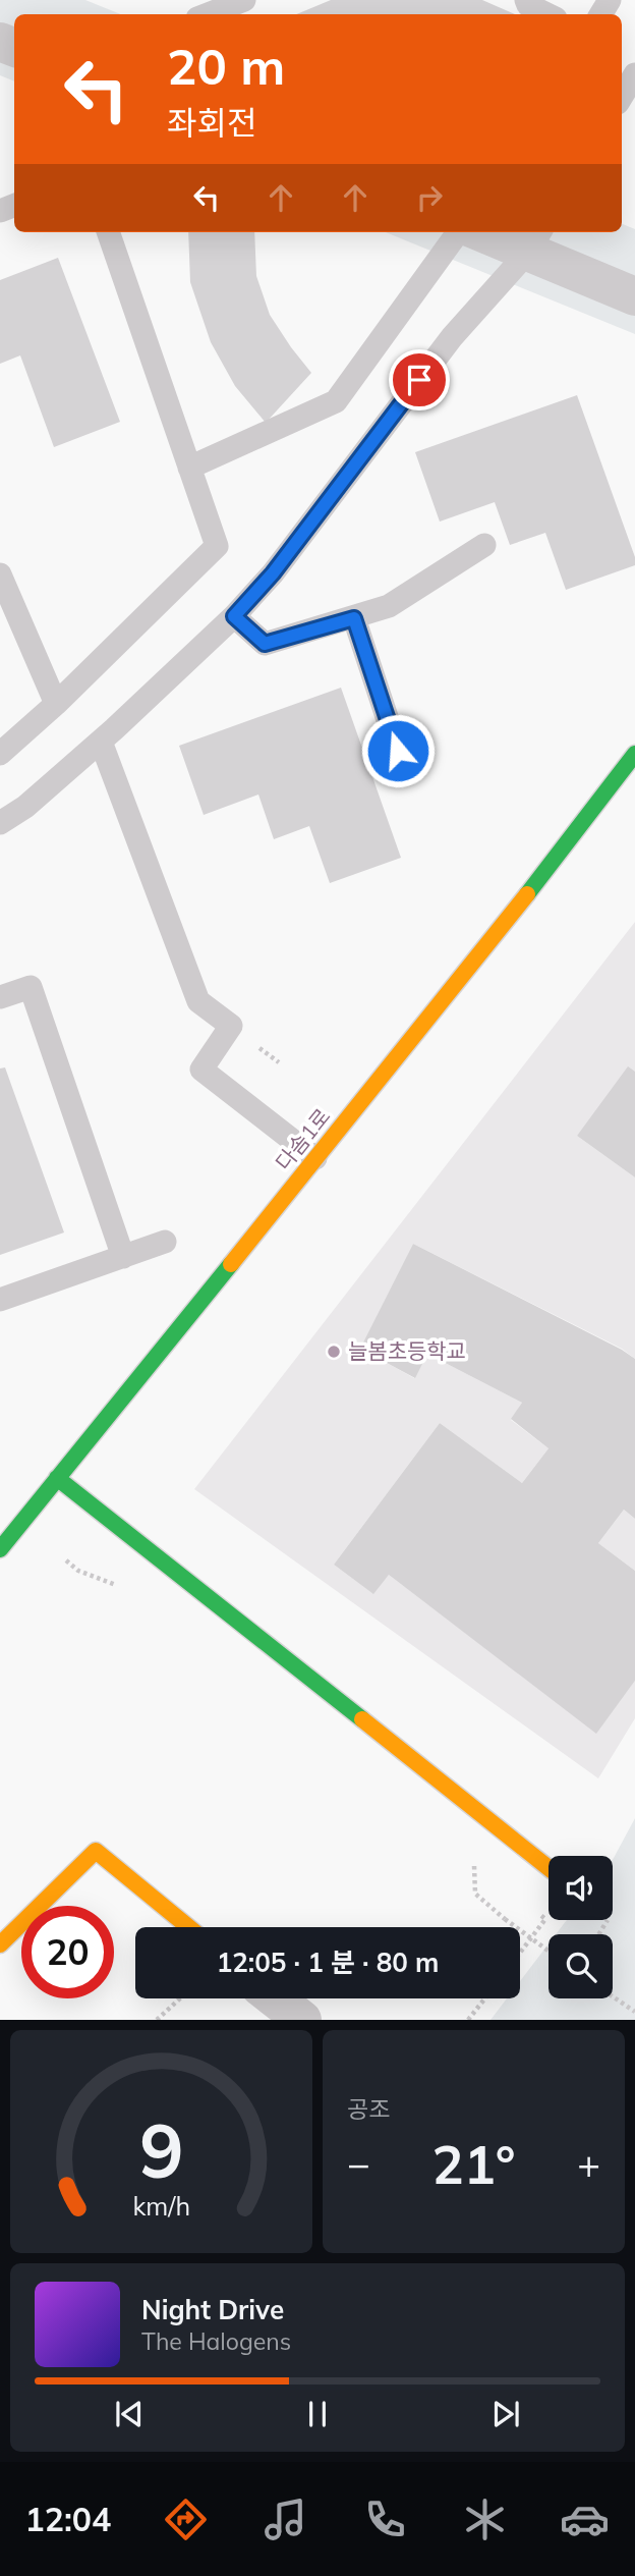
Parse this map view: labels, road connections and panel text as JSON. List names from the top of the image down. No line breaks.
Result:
{"streets":{"street":["다솜1로"]},"places":["늘봄초등학교"],"page":{"turn":["20 m","좌회전"],"limit":"20","trip":"12:05 · 1 분 · 80 m","tile":"공조","heat":["−","21°","+"],"song":["Night Drive","The Halogens"],"tabs":"12:04","gauge":["9","km/h"]}}
